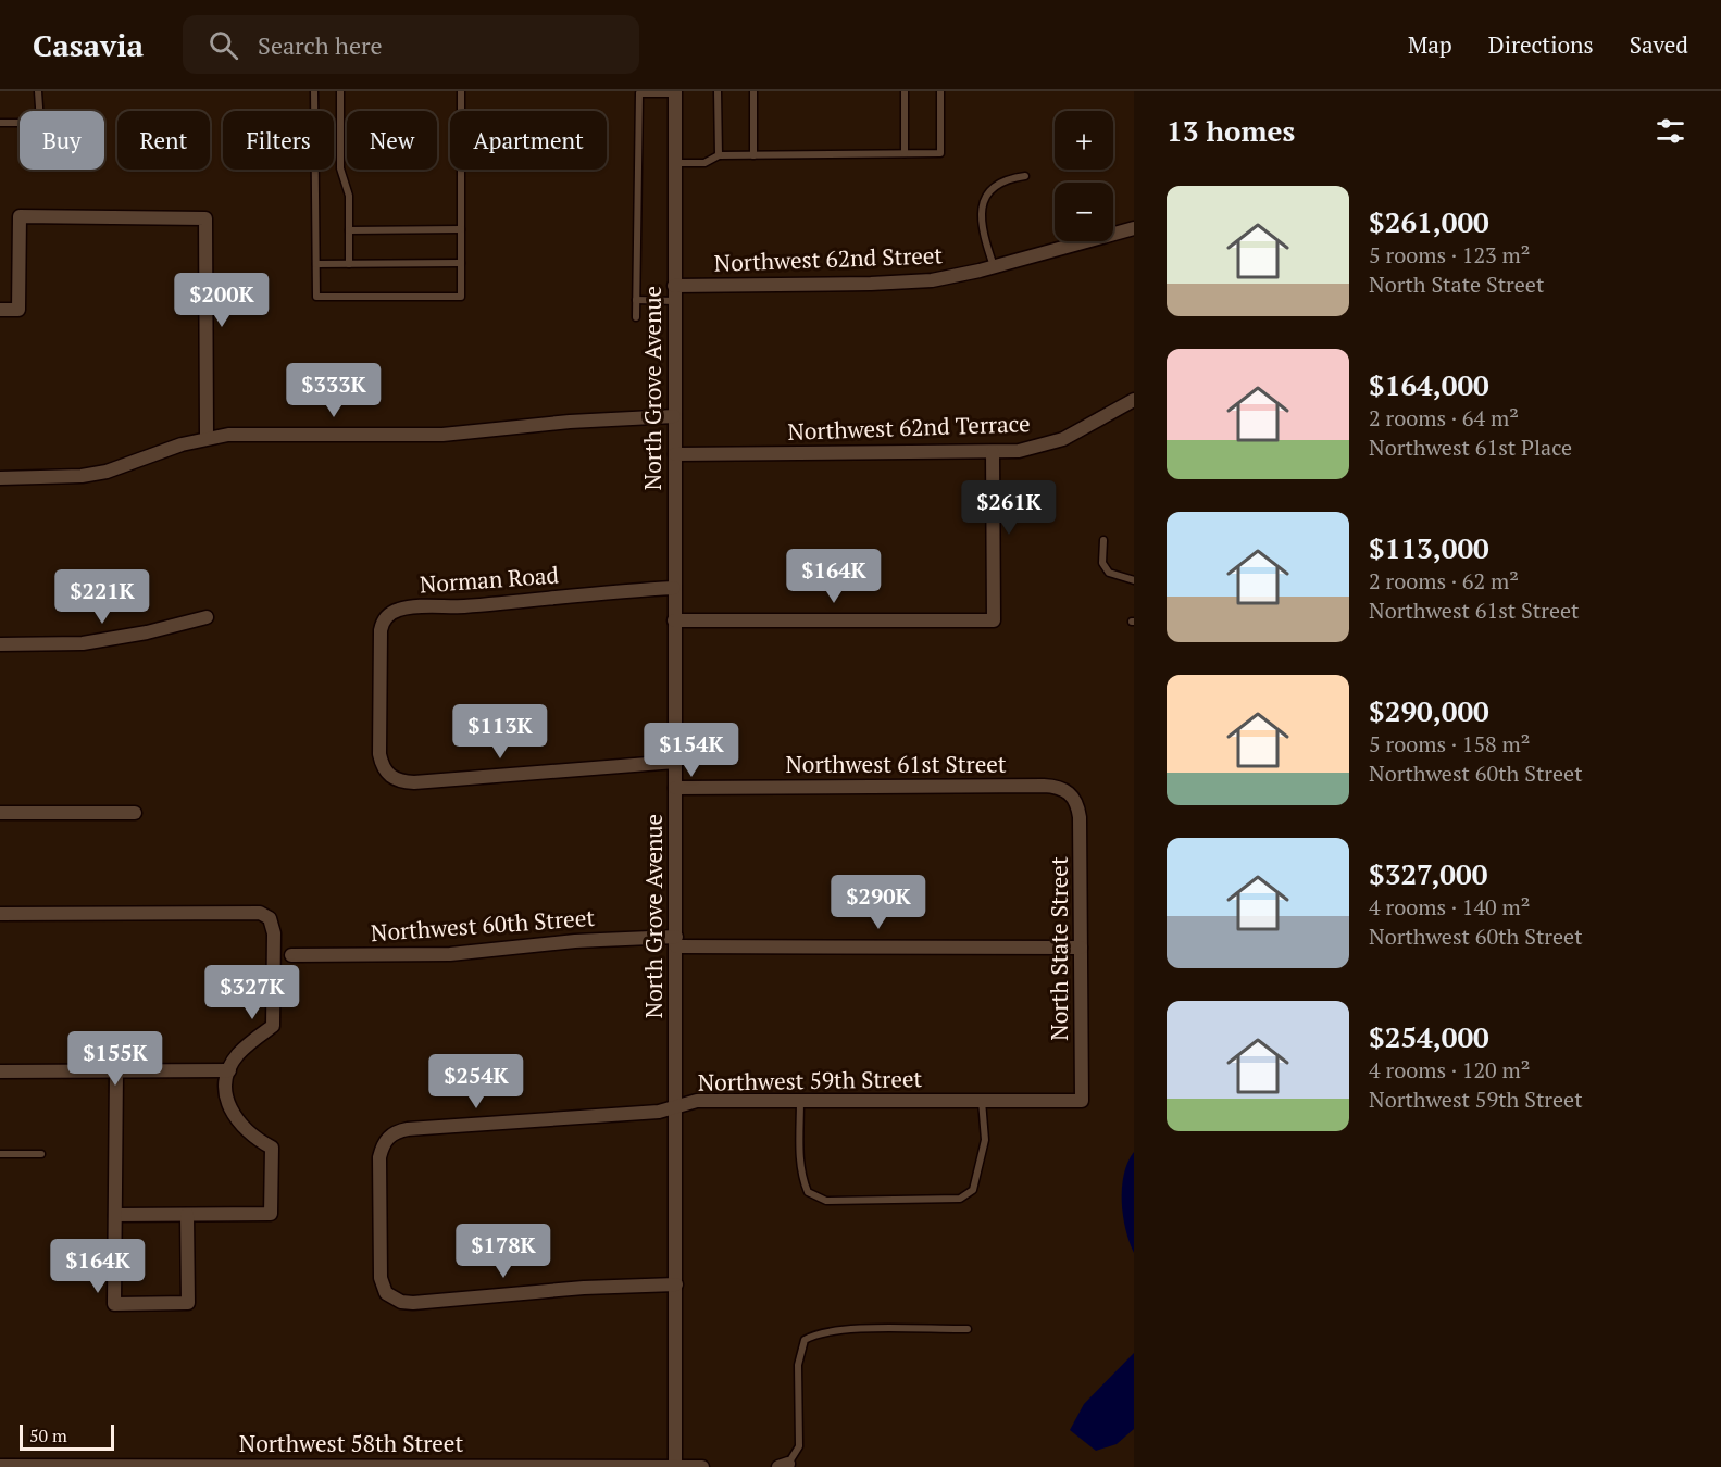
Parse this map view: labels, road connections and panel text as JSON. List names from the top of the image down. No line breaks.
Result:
{"streets":{"street":["Northwest 62nd Street","North Grove Avenue","Northwest 62nd Terrace","Norman Road","Northwest 61st Street","Northwest 60th Street","North State Street","Northwest 59th Street","Northwest 58th Street"]},"crossings":[["Northwest 62nd Street","North Grove Avenue"],["North Grove Avenue","Northwest 62nd Terrace"],["North Grove Avenue","Norman Road"],["North Grove Avenue","Northwest 61st Street"],["North Grove Avenue","Northwest 60th Street"],["North Grove Avenue","Northwest 59th Street"],["North Grove Avenue","Northwest 58th Street"],["Northwest 61st Street","North State Street"],["Northwest 60th Street","North State Street"],["North State Street","Northwest 59th Street"]],"scale_bar":"50 m","page":{"header":"Casavia","search":"Search here","nav":["Map","Directions","Saved"],"heading":"13 homes","map_buttons":["+","−"],"chip":["Buy","Rent","Filters","New","Apartment"],"list":[{"name":"$261,000","note":"5 rooms · 123 m² · North State Street"},{"name":"$164,000","note":"2 rooms · 64 m² · Northwest 61st Place"},{"name":"$113,000","note":"2 rooms · 62 m² · Northwest 61st Street"},{"name":"$290,000","note":"5 rooms · 158 m² · Northwest 60th Street"},{"name":"$327,000","note":"4 rooms · 140 m² · Northwest 60th Street"},{"name":"$254,000","note":"4 rooms · 120 m² · Northwest 59th Street"}],"price":["$200K","$333K","$261K","$164K","$221K","$113K","$154K","$290K","$327K","$155K","$254K","$178K","$164K"],"scale":"50 m"}}
